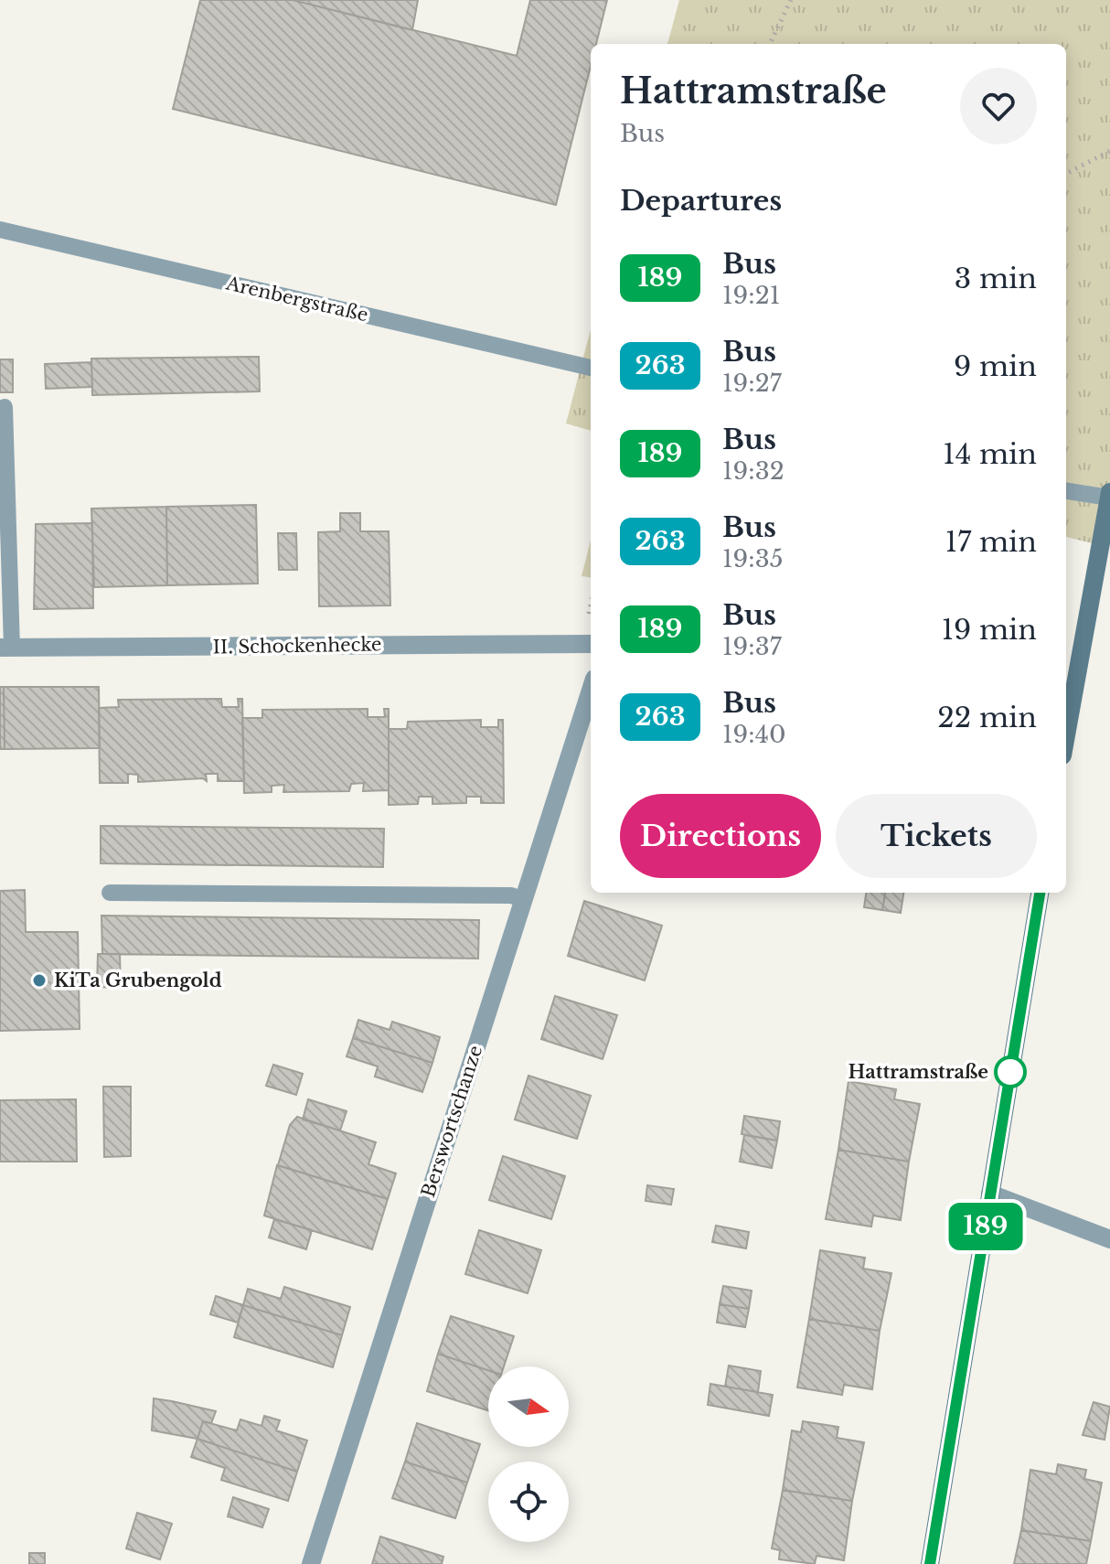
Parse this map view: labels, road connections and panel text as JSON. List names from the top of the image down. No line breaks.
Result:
{"streets":{"street":["II. Schockenhecke","Berswortschanze"],"lane":["Arenbergstraße"]},"places":["KiTa Grubengold","Hattramstraße"],"lines":["bus line 189"],"north":"right","page":{"on_map":"189","heading":[["Hattramstraße","Bus"],"Departures"],"list":[{"mark":"189","name":"Bus","note":"19:21","value":"3 min"},{"mark":"263","name":"Bus","note":"19:27","value":"9 min"},{"mark":"189","name":"Bus","note":"19:32","value":"14 min"},{"mark":"263","name":"Bus","note":"19:35","value":"17 min"},{"mark":"189","name":"Bus","note":"19:37","value":"19 min"},{"mark":"263","name":"Bus","note":"19:40","value":"22 min"}],"buttons":["Directions","Tickets"]}}
